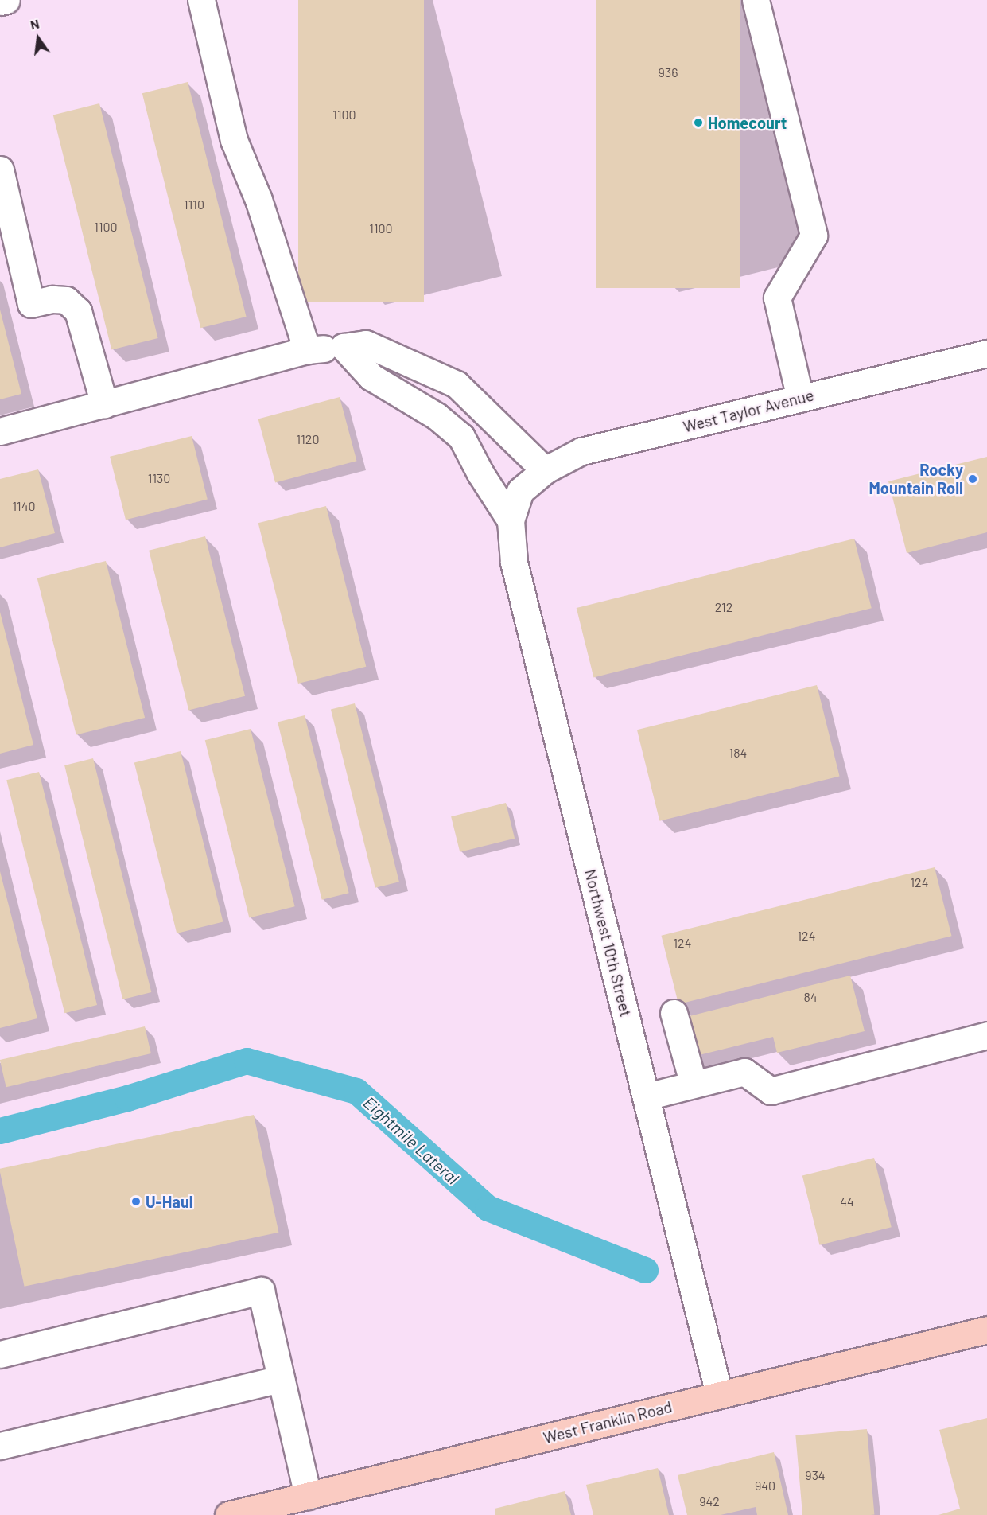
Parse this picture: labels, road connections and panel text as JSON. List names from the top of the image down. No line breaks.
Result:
{"streets":{"main road":["West Franklin Road"],"street":["West Taylor Avenue","Northwest 10th Street"]},"crossings":[["West Taylor Avenue","Northwest 10th Street"],["Northwest 10th Street","West Franklin Road"]],"water":["Eightmile Lateral"],"places":["Homecourt","Rocky Mountain Roll","U-Haul"],"house_numbers":["936","1100","1110","1100","1100","1120","1130","1140","212","184","124","124","124","84","44","934","940","942"],"north":"top"}
